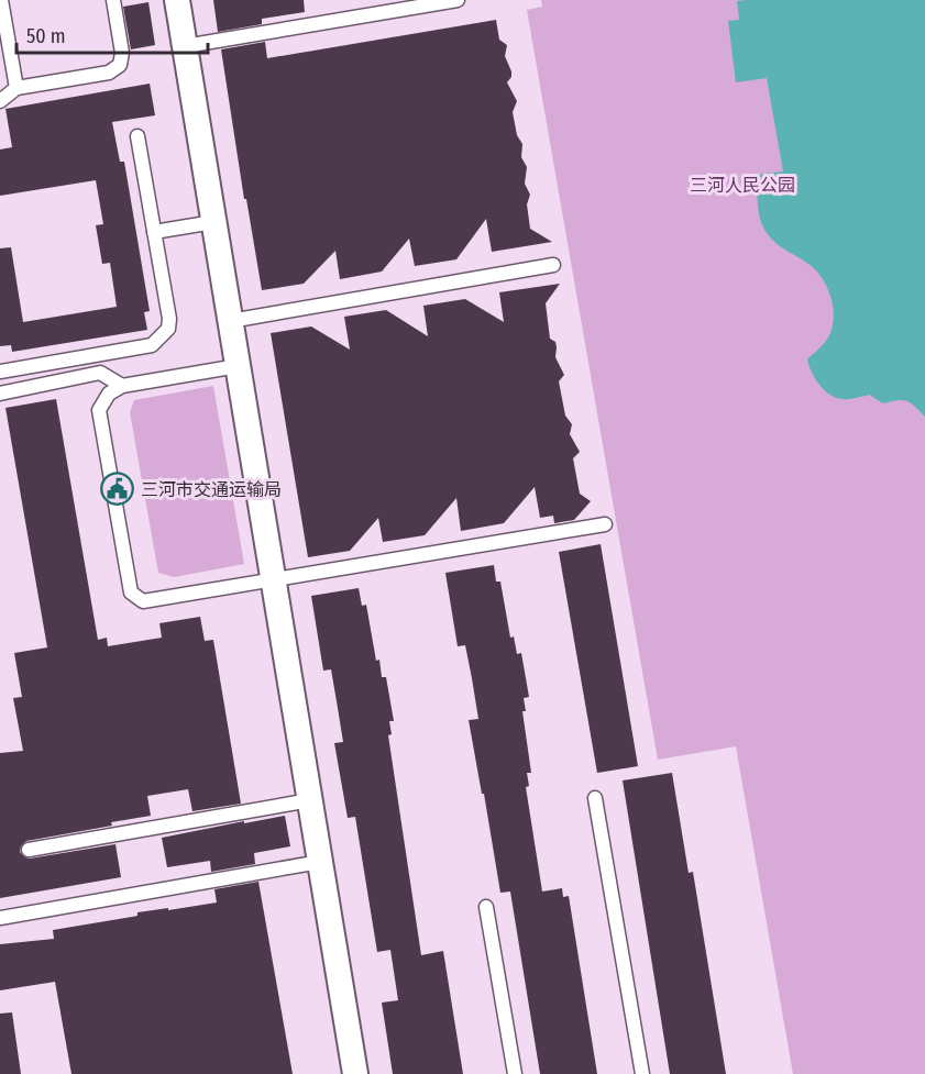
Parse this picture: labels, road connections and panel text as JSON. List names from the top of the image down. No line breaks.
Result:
{"parks":["三河人民公园"],"places":{"public building":["三河市交通运输局"]},"scale_bar":"50 m"}
